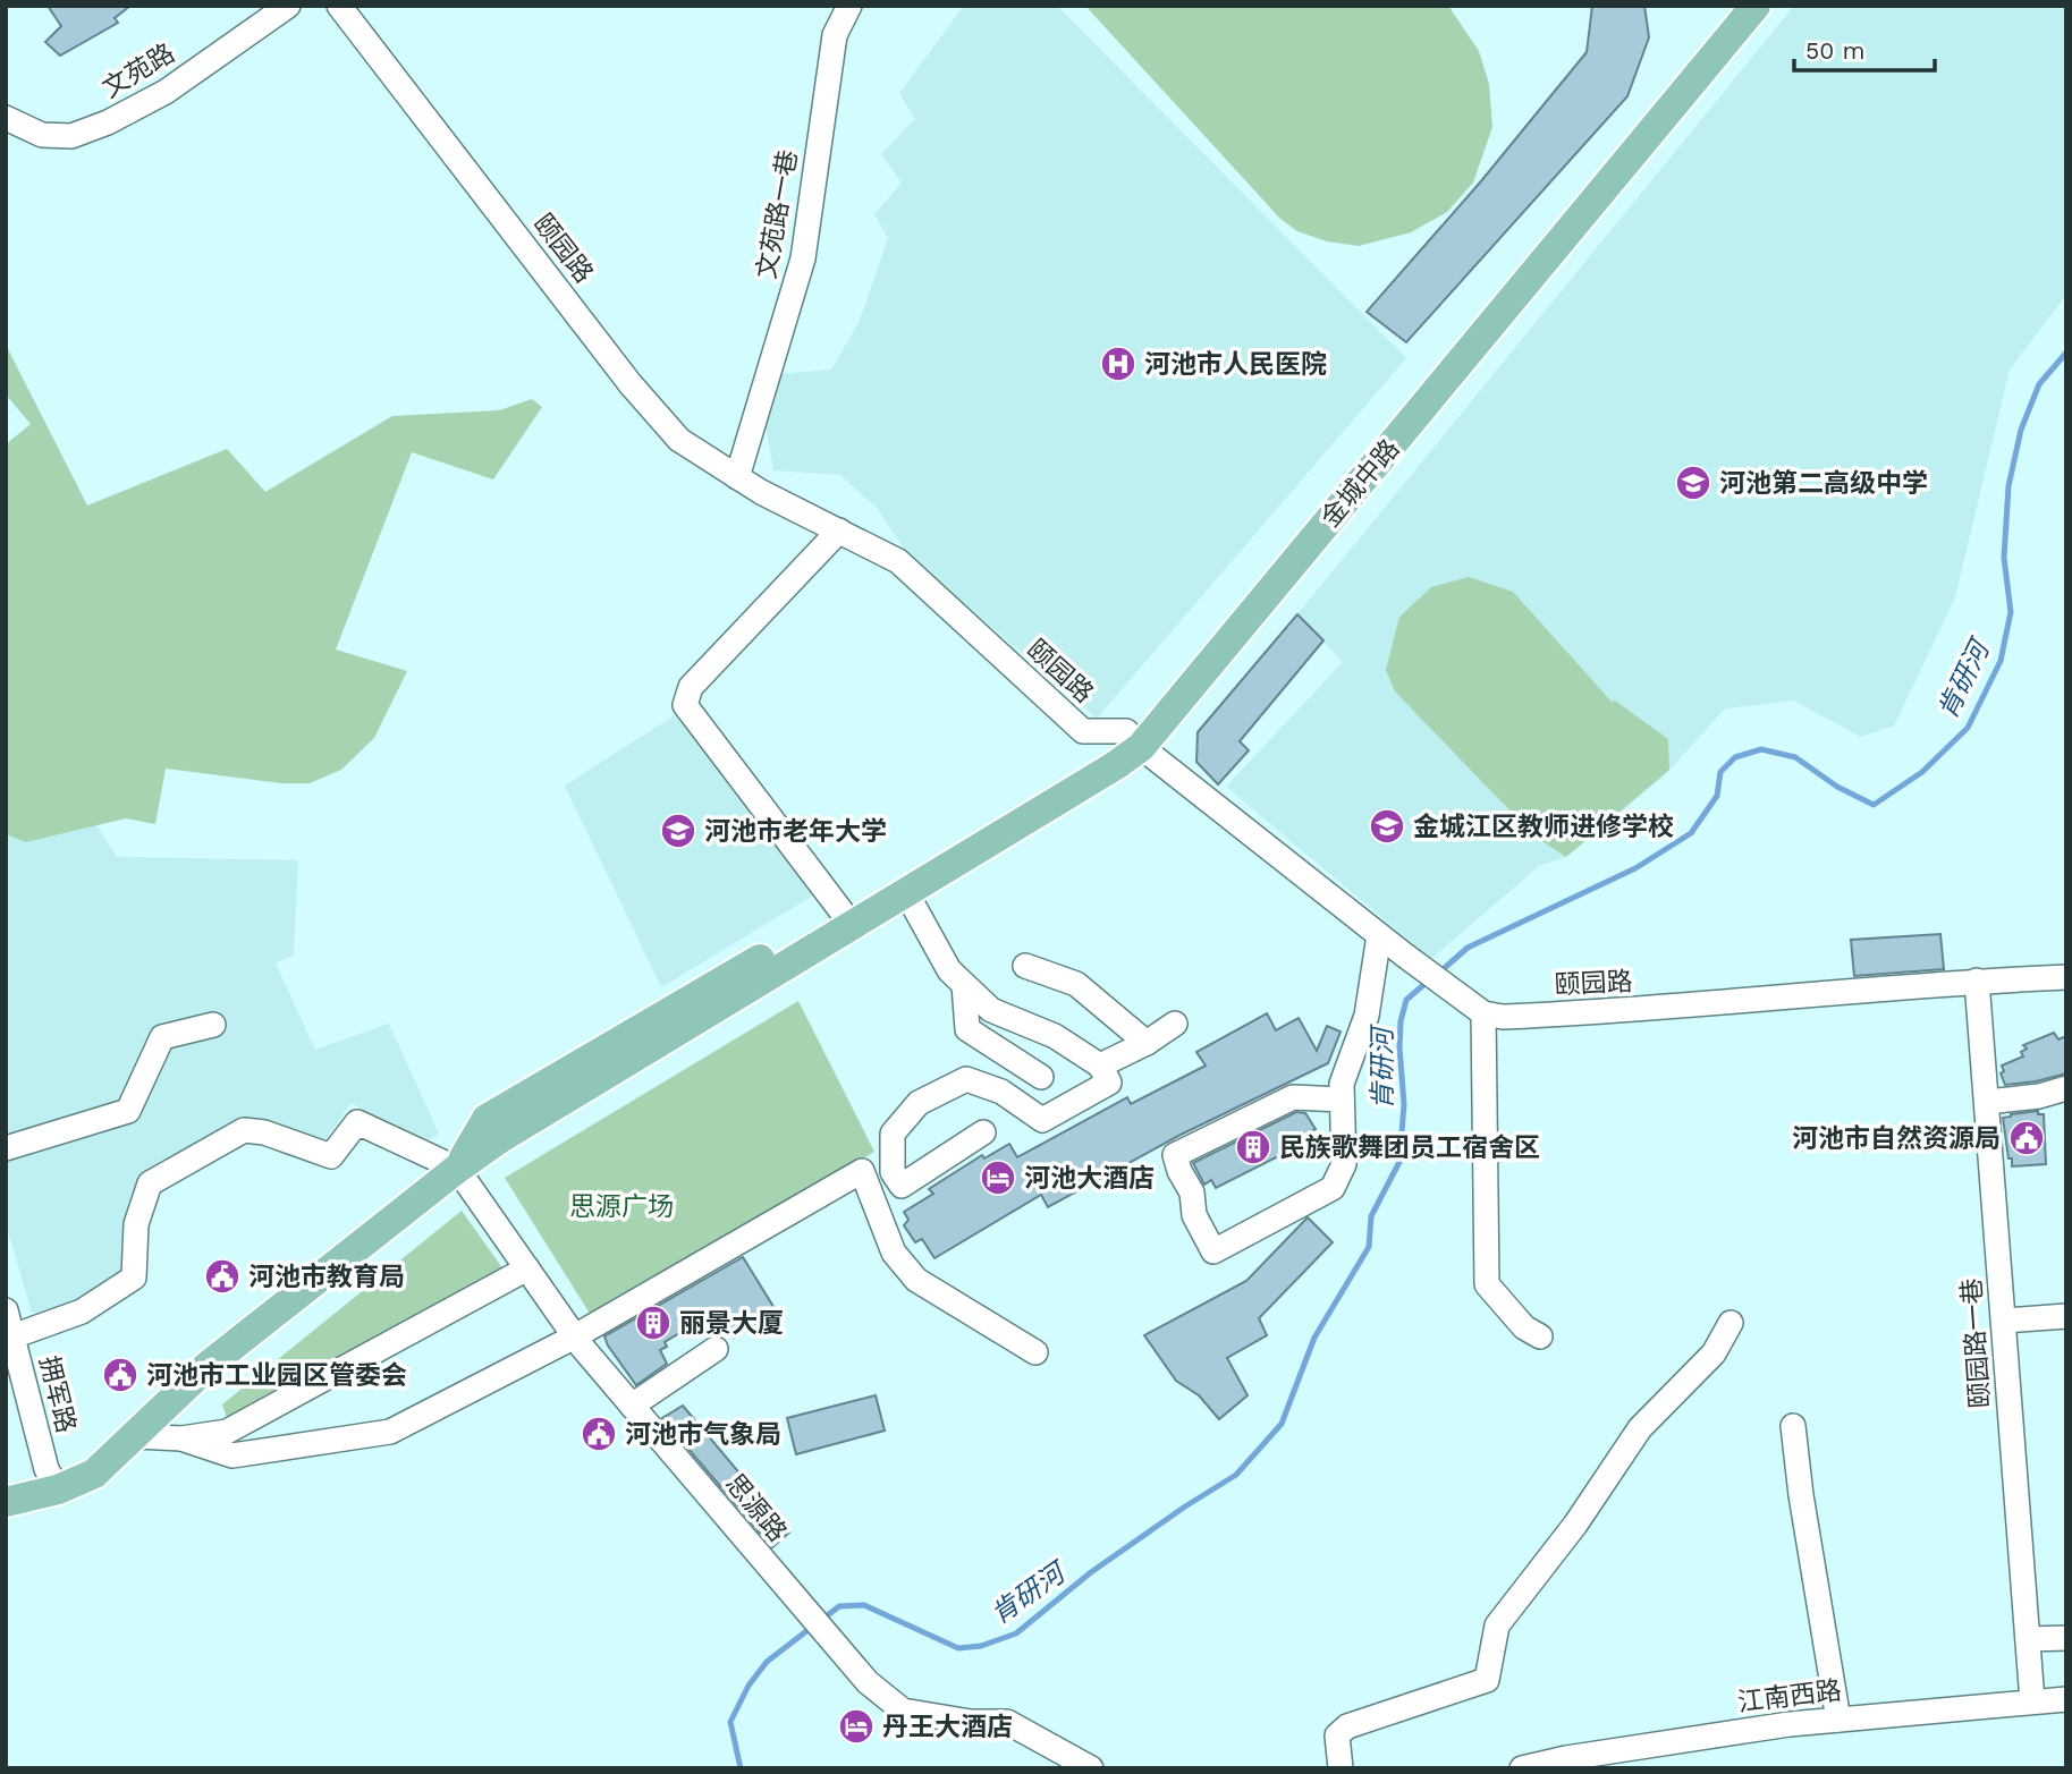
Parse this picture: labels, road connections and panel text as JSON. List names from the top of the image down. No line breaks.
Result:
{"streets":{"main road":["金城中路"],"street":["文苑路","文苑路一巷","颐园路","颐园路一巷","拥军路","思源路","江南西路"]},"crossings":[["文苑路一巷","颐园路"],["颐园路","金城中路"],["颐园路","颐园路一巷"],["颐园路一巷","江南西路"]],"water":["肯研河"],"parks":["思源广场"],"places":{"hospital":["河池市人民医院"],"school or university":["河池第二高级中学","金城江区教师进修学校","河池市老年大学"],"public building":["河池市自然资源局","河池市教育局","河池市工业园区管委会","河池市气象局"],"building":["民族歌舞团员工宿舍区","丽景大厦"],"hotel":["河池大酒店","丹王大酒店"]},"scale_bar":"50 m"}
